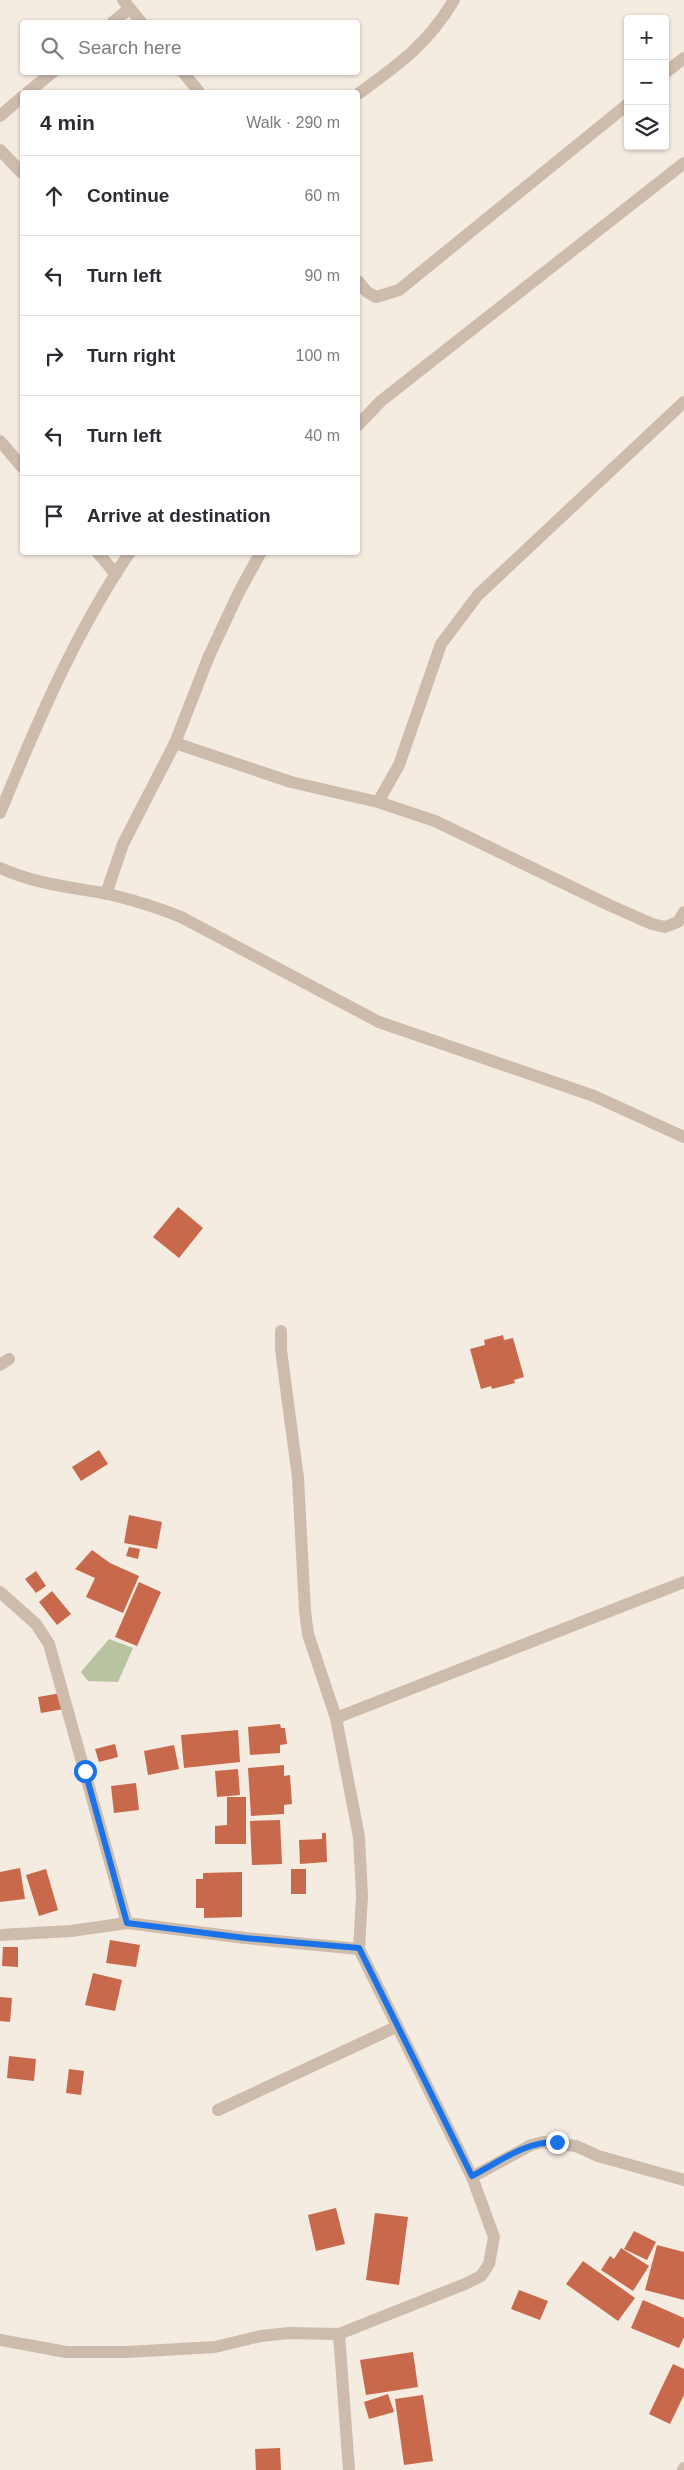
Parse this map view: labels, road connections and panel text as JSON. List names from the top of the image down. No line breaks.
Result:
{"page":{"map_buttons":["+","−"],"search":"Search here","heading":["4 min","Walk · 290 m"],"list":[["Continue","60 m"],["Turn left","90 m"],["Turn right","100 m"],["Turn left","40 m"],"Arrive at destination"]}}
